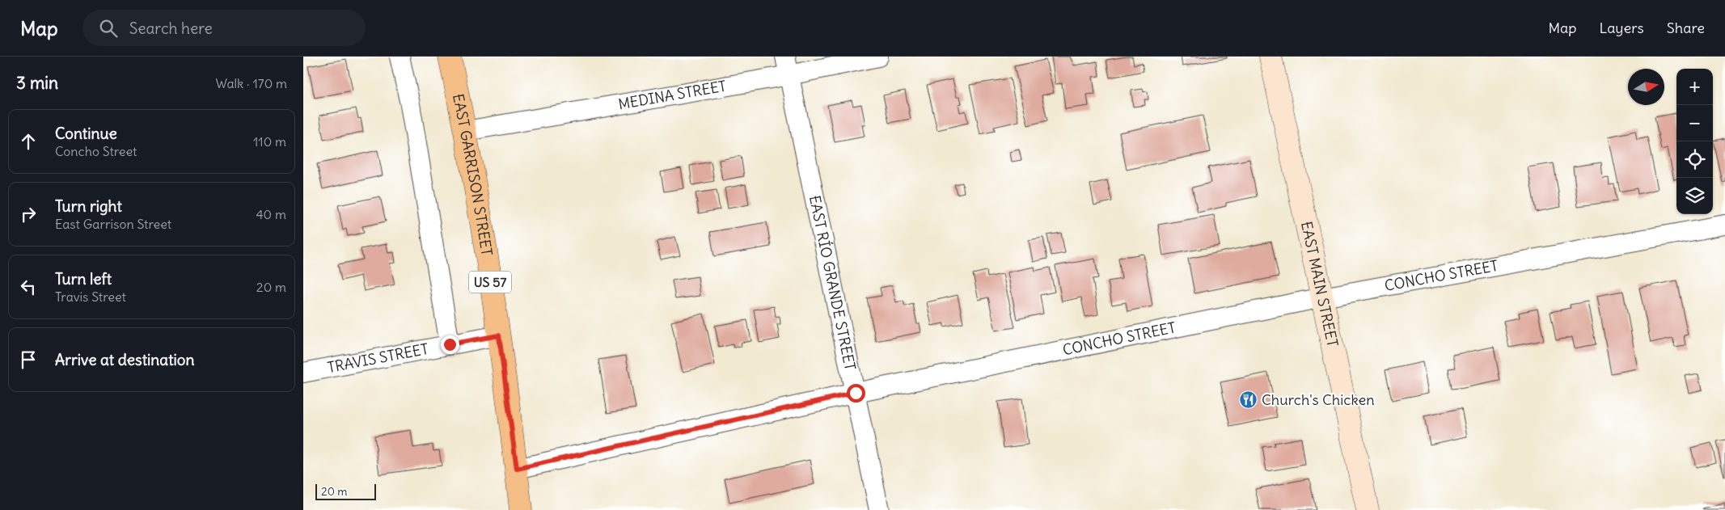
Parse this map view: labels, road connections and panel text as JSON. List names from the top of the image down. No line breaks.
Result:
{"streets":{"main road":["EAST GARRISON STREET","US 57","EAST MAIN STREET"],"street":["MEDINA STREET","CONCHO STREET","EAST RÍO GRANDE STREET","TRAVIS STREET"]},"crossings":[["MEDINA STREET","EAST GARRISON STREET"],["MEDINA STREET","EAST RÍO GRANDE STREET"],["EAST GARRISON STREET","CONCHO STREET"],["EAST GARRISON STREET","TRAVIS STREET"],["CONCHO STREET","EAST RÍO GRANDE STREET"],["CONCHO STREET","EAST MAIN STREET"]],"places":{"restaurant":["Church's Chicken"]},"scale_bar":"20 m","north":"right","page":{"header":"Map","search":"Search here","nav":["Map","Layers","Share"],"heading":["3 min","Walk · 170 m"],"map_buttons":["+","−"],"list":[["Continue","Concho Street","110 m"],["Turn right","East Garrison Street","40 m"],["Turn left","Travis Street","20 m"],"Arrive at destination"],"scale":"20 m"}}
